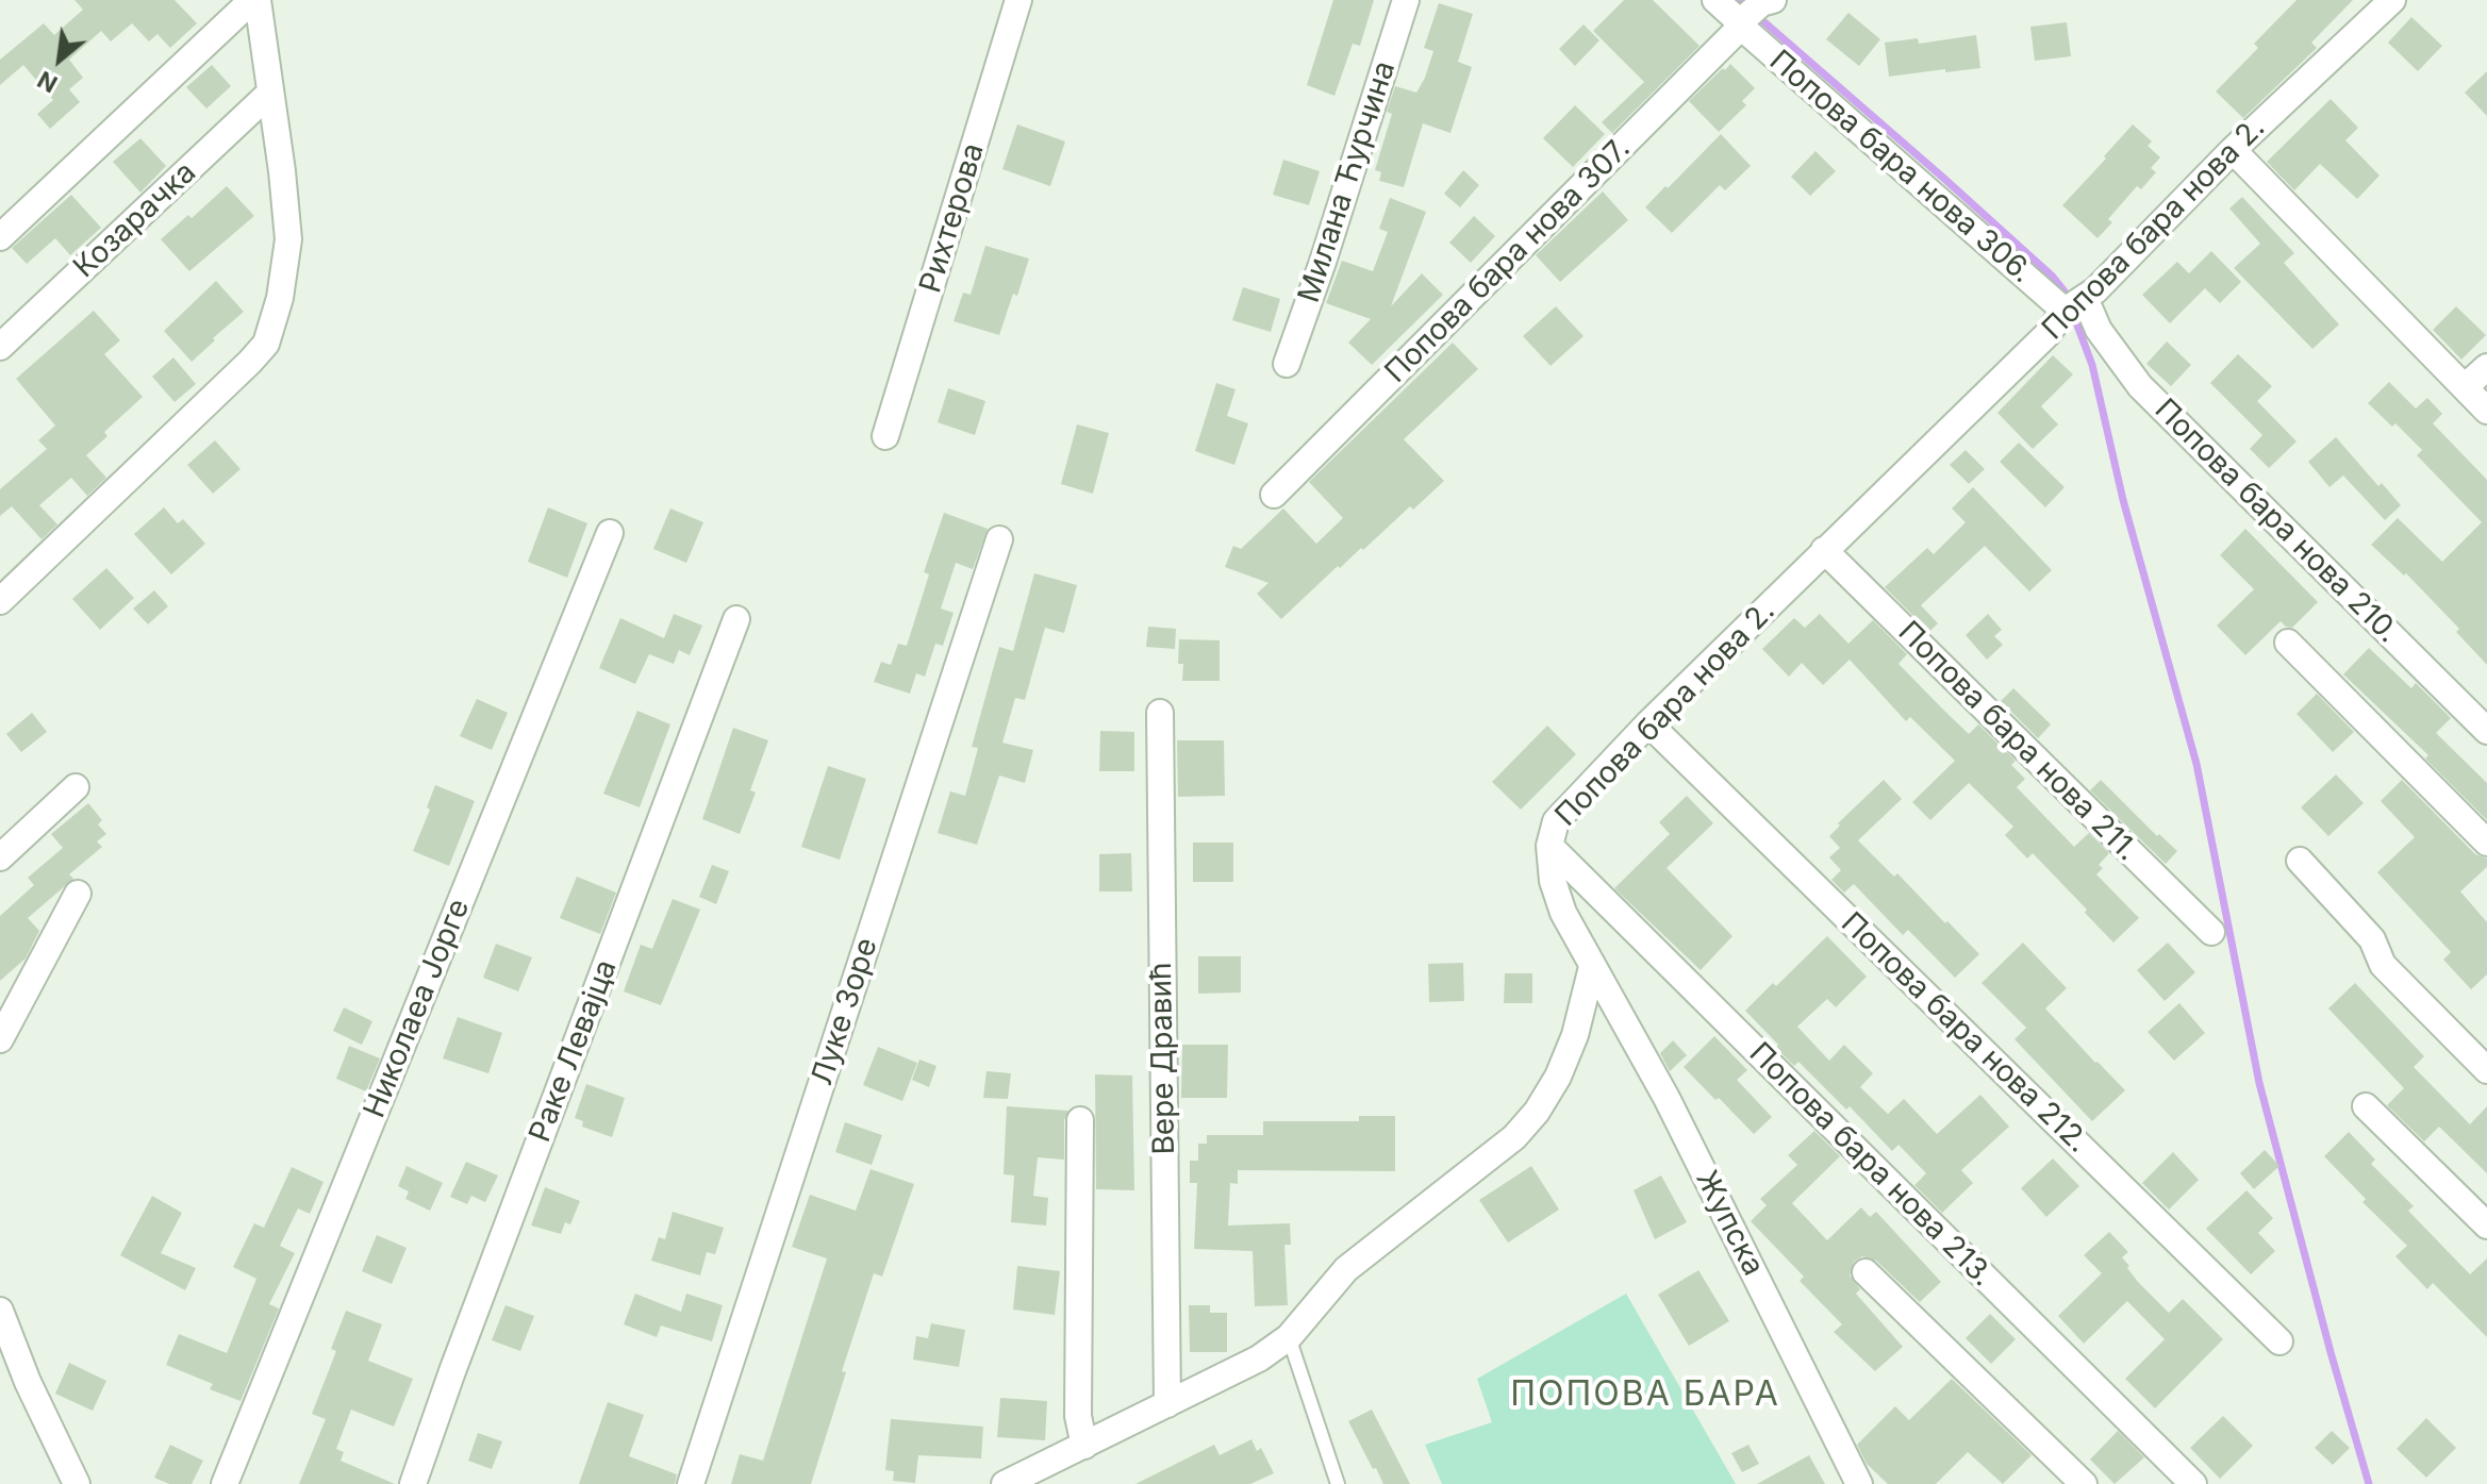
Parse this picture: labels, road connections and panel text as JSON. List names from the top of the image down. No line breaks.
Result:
{"streets":{"street":["Попова бара нова 306.","Милана Ћурчина","Рихтерова","Козарачка","Попова бара нова 2.","Попова бара нова 307.","Попова бара нова 210.","Попова бара нова 211.","Николаеа Јорге","Луке Зоре","Попова бара нова 212.","Раке Левајца","Вере Дравић","Попова бара нова 213.","Жупска"]},"crossings":[["Попова бара нова 306.","Попова бара нова 2."],["Попова бара нова 306.","Попова бара нова 307."],["Попова бара нова 306.","Попова бара нова 210."],["Попова бара нова 2.","Попова бара нова 210."],["Попова бара нова 2.","Попова бара нова 211."],["Попова бара нова 2.","Попова бара нова 212."],["Попова бара нова 2.","Попова бара нова 213."],["Попова бара нова 2.","Жупска"]],"districts":["ПОПОВА БАРА"],"north":"bottom left"}
